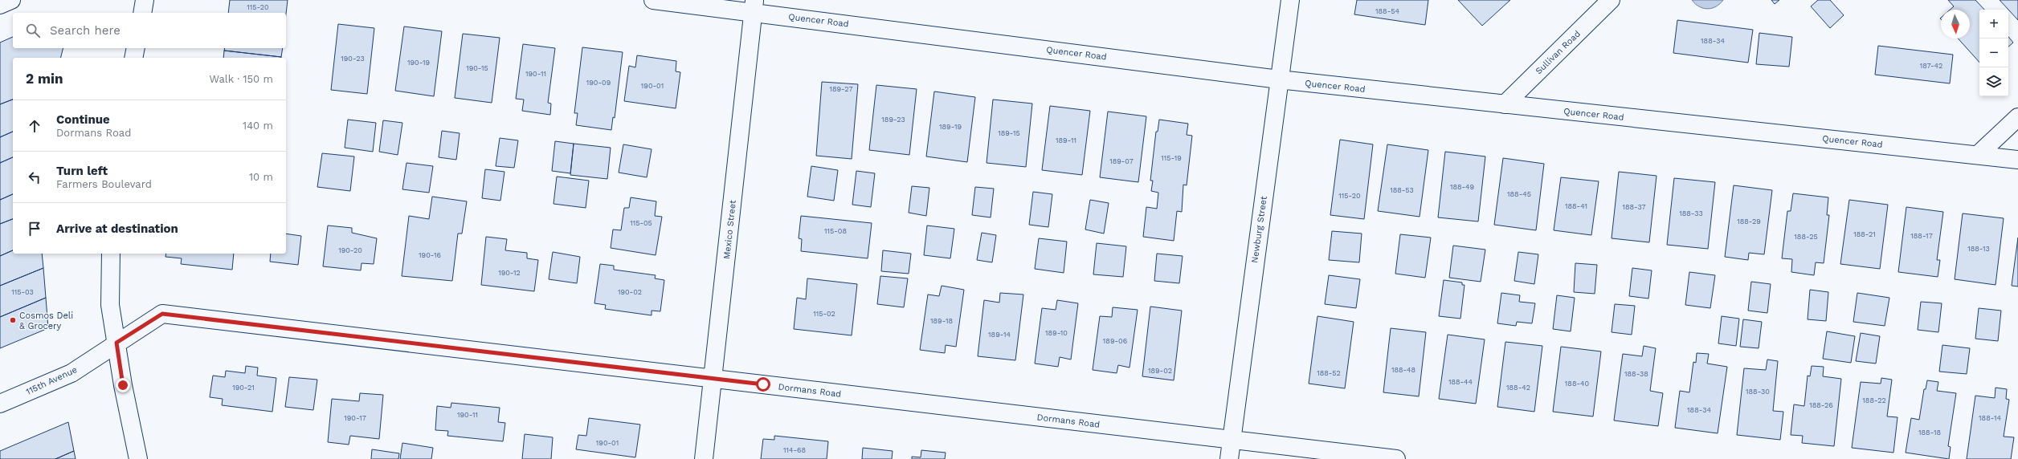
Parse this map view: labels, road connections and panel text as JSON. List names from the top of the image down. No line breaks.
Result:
{"streets":{"street":["Quencer Road","Sullivan Road","Mexico Street","Newburg Street","115th Avenue","Dormans Road"]},"crossings":[["Quencer Road","Sullivan Road"],["Quencer Road","Mexico Street"],["Quencer Road","Newburg Street"],["Mexico Street","Dormans Road"],["Newburg Street","Dormans Road"],["115th Avenue","Dormans Road"]],"places":["Cosmos Deli & Grocery"],"house_numbers":["115-20","188-54","188-34","190-23","190-19","187-42","190-15","190-11","190-09","190-01","189-27","189-23","189-19","189-15","189-11","115-19","189-07","188-49","188-53","188-45","115-20","188-41","188-37","188-33","188-29","115-05","115-08","188-21","188-17","188-25","188-13","190-20","190-16","190-12","115-03","190-02","115-02","189-18","189-10","189-14","189-06","188-48","189-02","188-52","188-38","188-44","188-40","190-21","188-42","188-30","188-22","188-26","188-34","190-11","190-17","188-14","188-18","190-01","114-68"],"north":"bottom","page":{"map_buttons":["+","−"],"search":"Search here","heading":["2 min","Walk · 150 m"],"list":[["Continue","Dormans Road","140 m"],["Turn left","Farmers Boulevard","10 m"],"Arrive at destination"]}}
